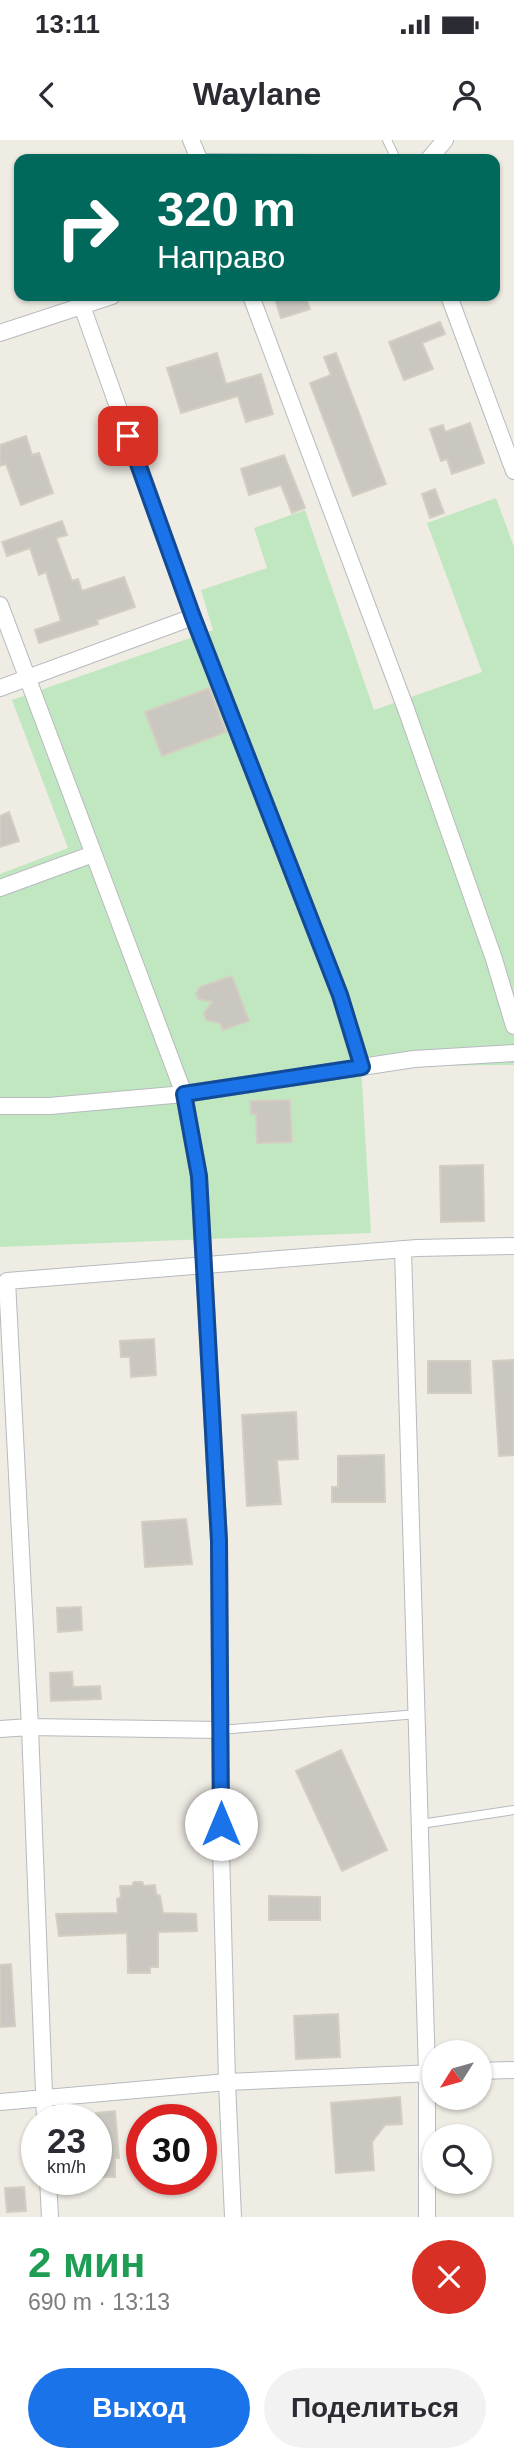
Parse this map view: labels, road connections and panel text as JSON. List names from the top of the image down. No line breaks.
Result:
{"north":"bottom left","page":{"status":"13:11","header":"Waylane","turn":["320 m","Направо"],"speed":"23 km/h","limit":"30","heading":["2 мин","690 m · 13:13"],"buttons":["Выход","Поделиться"]}}
